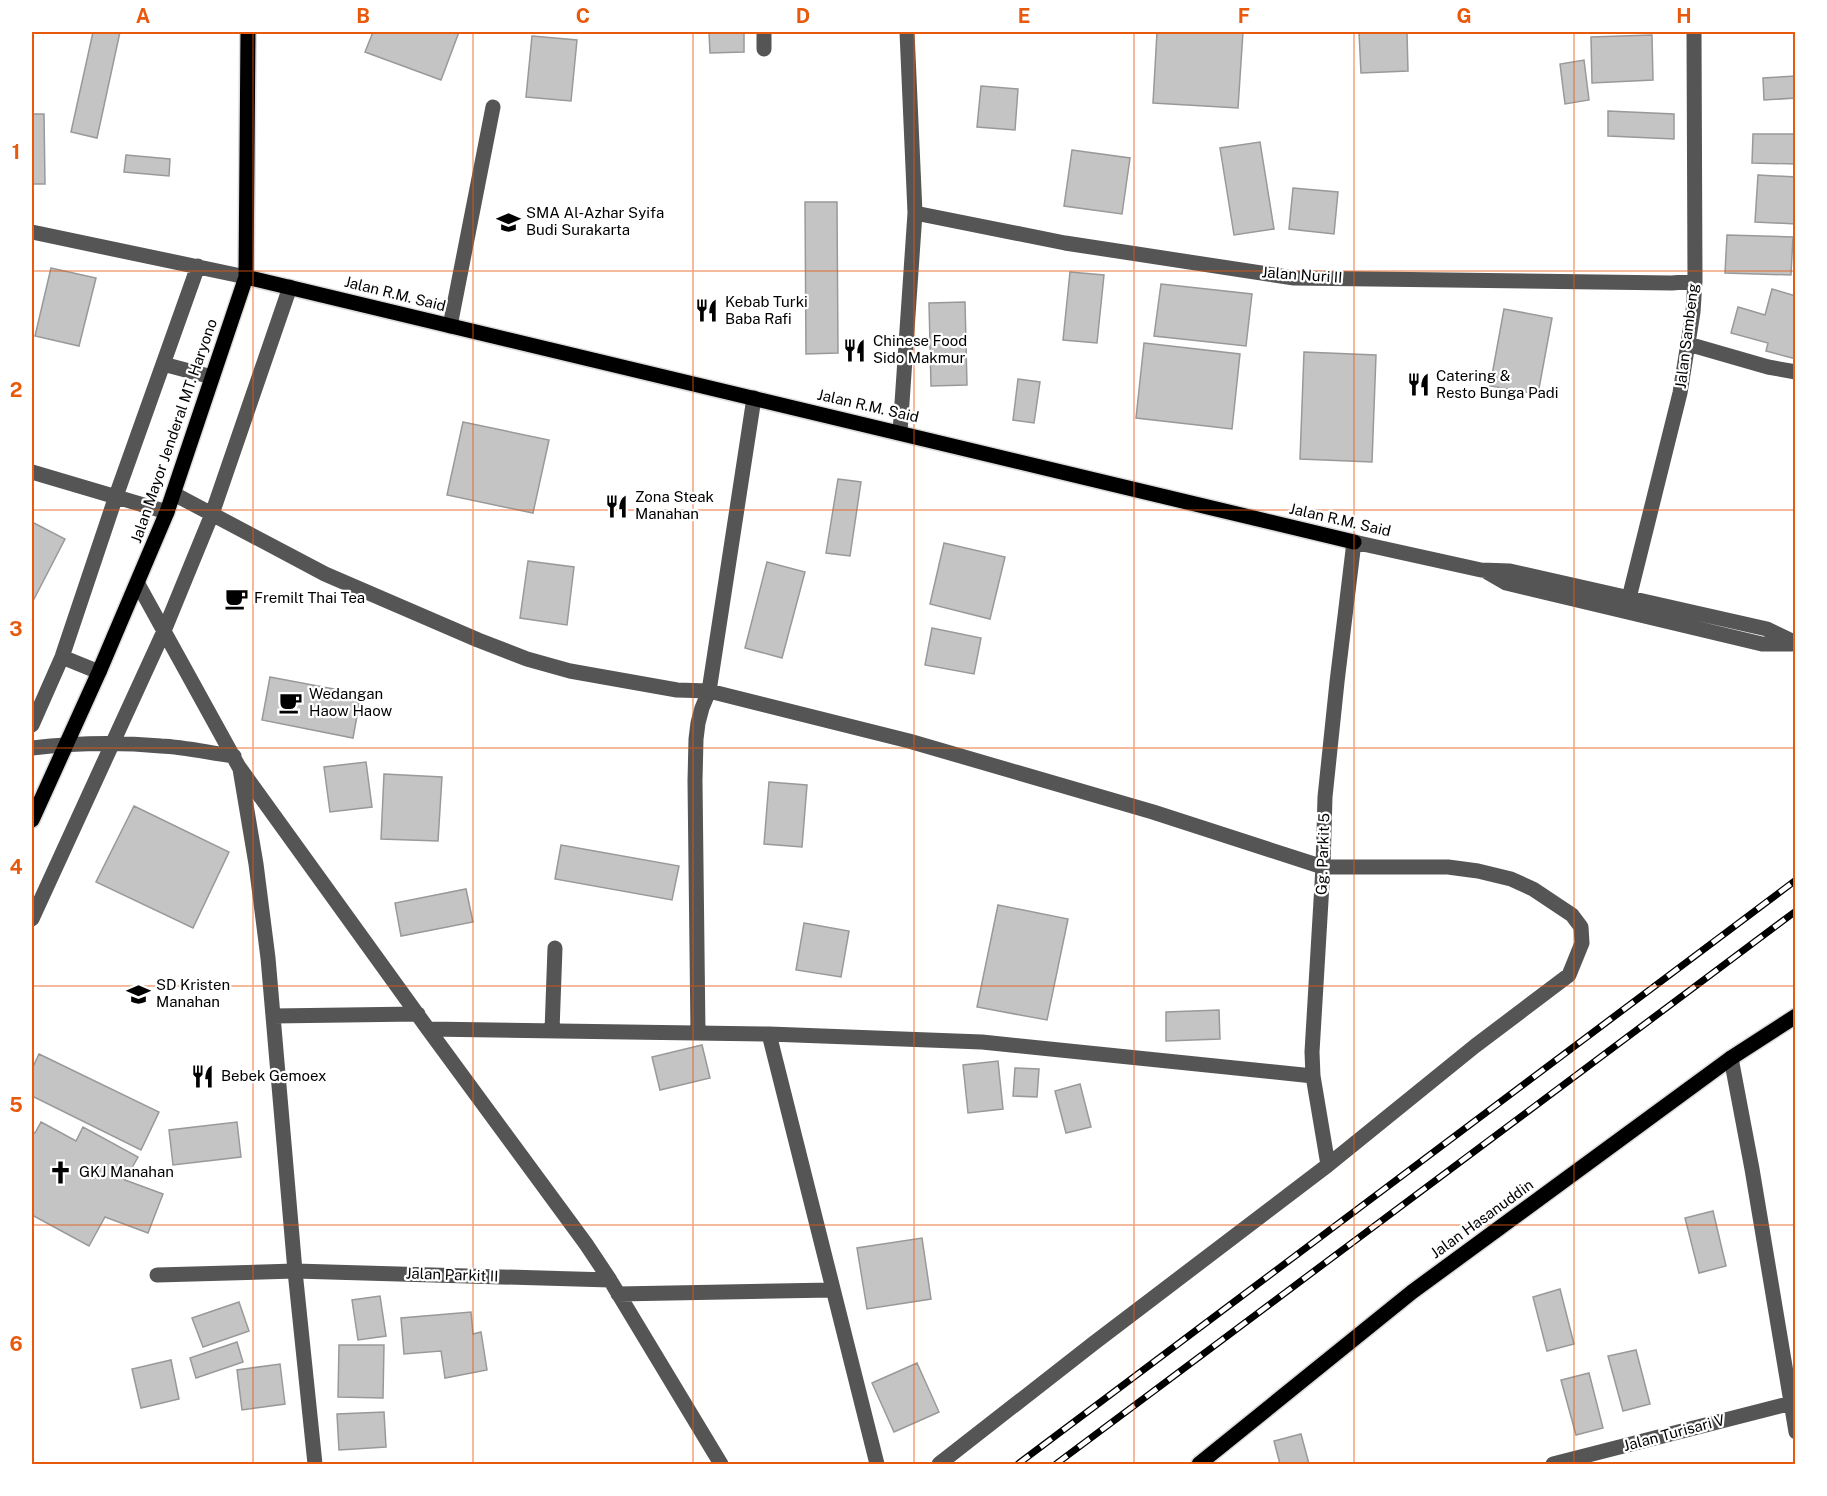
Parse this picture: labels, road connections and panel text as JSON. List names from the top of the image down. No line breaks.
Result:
{"streets":{"main road":["Jalan R.M. Said","Jalan Mayor Jenderal MT. Haryono","Jalan Hasanuddin"],"street":["Jalan Nuri II","Jalan Sambeng","Gg. Parkit 5","Jalan Parkit II","Jalan Turisari V"]},"crossings":[["Jalan Nuri II","Jalan Sambeng"],["Jalan R.M. Said","Jalan Sambeng"],["Jalan R.M. Said","Jalan Mayor Jenderal MT. Haryono"],["Jalan R.M. Said","Gg. Parkit 5"]],"places":{"school or university":["SMA Al-Azhar Syifa Budi Surakarta","SD Kristen Manahan"],"restaurant":["Kebab Turki Baba Rafi","Chinese Food Sido Makmur","Catering & Resto Bunga Padi","Zona Steak Manahan","Bebek Gemoex"],"cafe":["Fremilt Thai Tea","Wedangan Haow Haow"],"church":["GKJ Manahan"]},"grid":{"columns":["A","B","C","D","E","F","G","H"],"rows":["1","2","3","4","5","6"]}}
